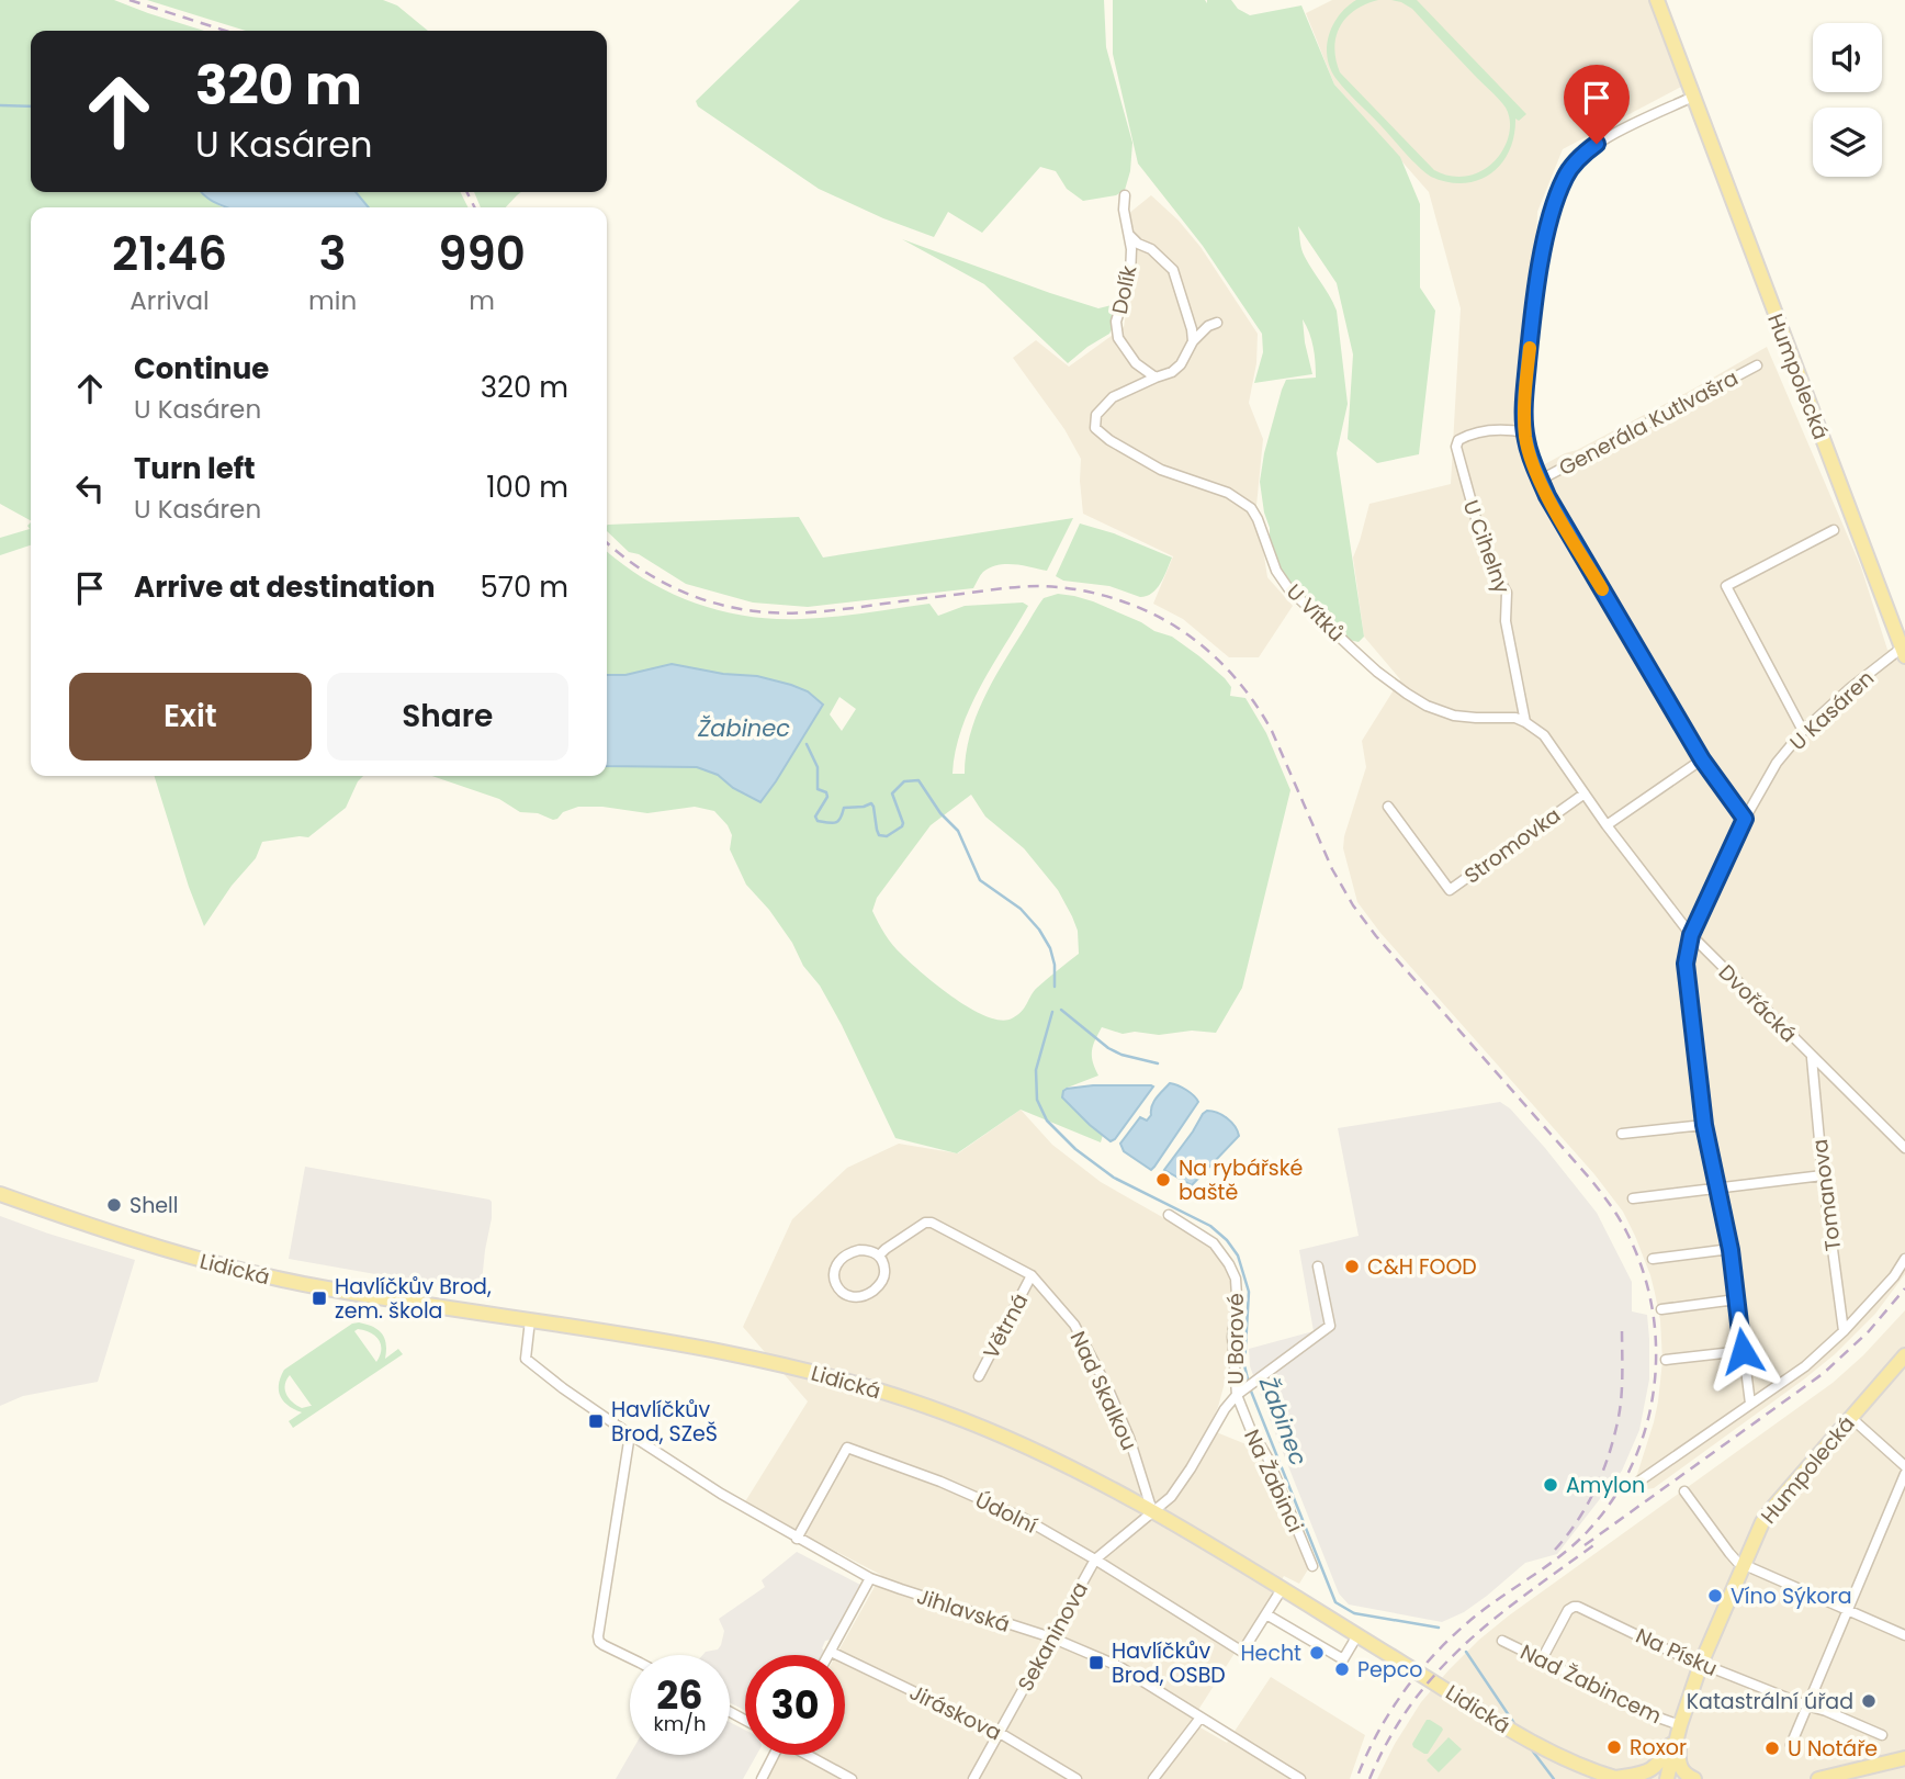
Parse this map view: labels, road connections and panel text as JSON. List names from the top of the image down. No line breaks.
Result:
{"streets":{"main road":["Humpolecká","Lidická"],"street":["Dolík","Generála Kutlvašra","U Cihelny","U Vítků","U Kasáren","Stromovka","Dvořácká","Tomanova","Větrná","U Borové","Nad Skalkou","Na Žabinci","Údolní","Jihlavská","Sekaninova","Na Písku","Nad Žabincem","Jiráskova"]},"crossings":[["Dolík","U Vítků"],["Humpolecká","U Kasáren"],["Humpolecká","Lidická"],["Humpolecká","Na Písku"],["Humpolecká","Nad Žabincem"],["U Cihelny","U Vítků"],["U Vítků","Dvořácká"],["U Kasáren","Dvořácká"],["Stromovka","Dvořácká"],["Dvořácká","Tomanova"],["Lidická","U Borové"],["Lidická","Nad Skalkou"],["Lidická","Jihlavská"],["Lidická","Sekaninova"],["Větrná","Nad Skalkou"],["U Borové","Nad Skalkou"],["U Borové","Na Žabinci"],["U Borové","Sekaninova"],["Nad Skalkou","Sekaninova"],["Údolní","Jihlavská"],["Údolní","Sekaninova"],["Jihlavská","Sekaninova"],["Sekaninova","Jiráskova"],["Na Písku","Nad Žabincem"]],"water":["Žabinec"],"places":{"other":["Na rybářské baště","Shell","C&H FOOD","Amylon","Víno Sýkora","Hecht","Pepco","Katastrální úřad","Roxor","U Notáře"],"transit":["Havlíčkův Brod, zem. škola","Havlíčkův Brod, SZeŠ","Havlíčkův Brod, OSBD"]},"page":{"turn":["320 m","U Kasáren"],"eta":["21:46","Arrival","3","min","990","m"],"list":[{"name":"Continue","note":"U Kasáren","value":"320 m"},{"name":"Turn left","note":"U Kasáren","value":"100 m"},{"name":"Arrive at destination","value":"570 m"}],"buttons":["Exit","Share"],"speed":"26 km/h","limit":"30"}}
